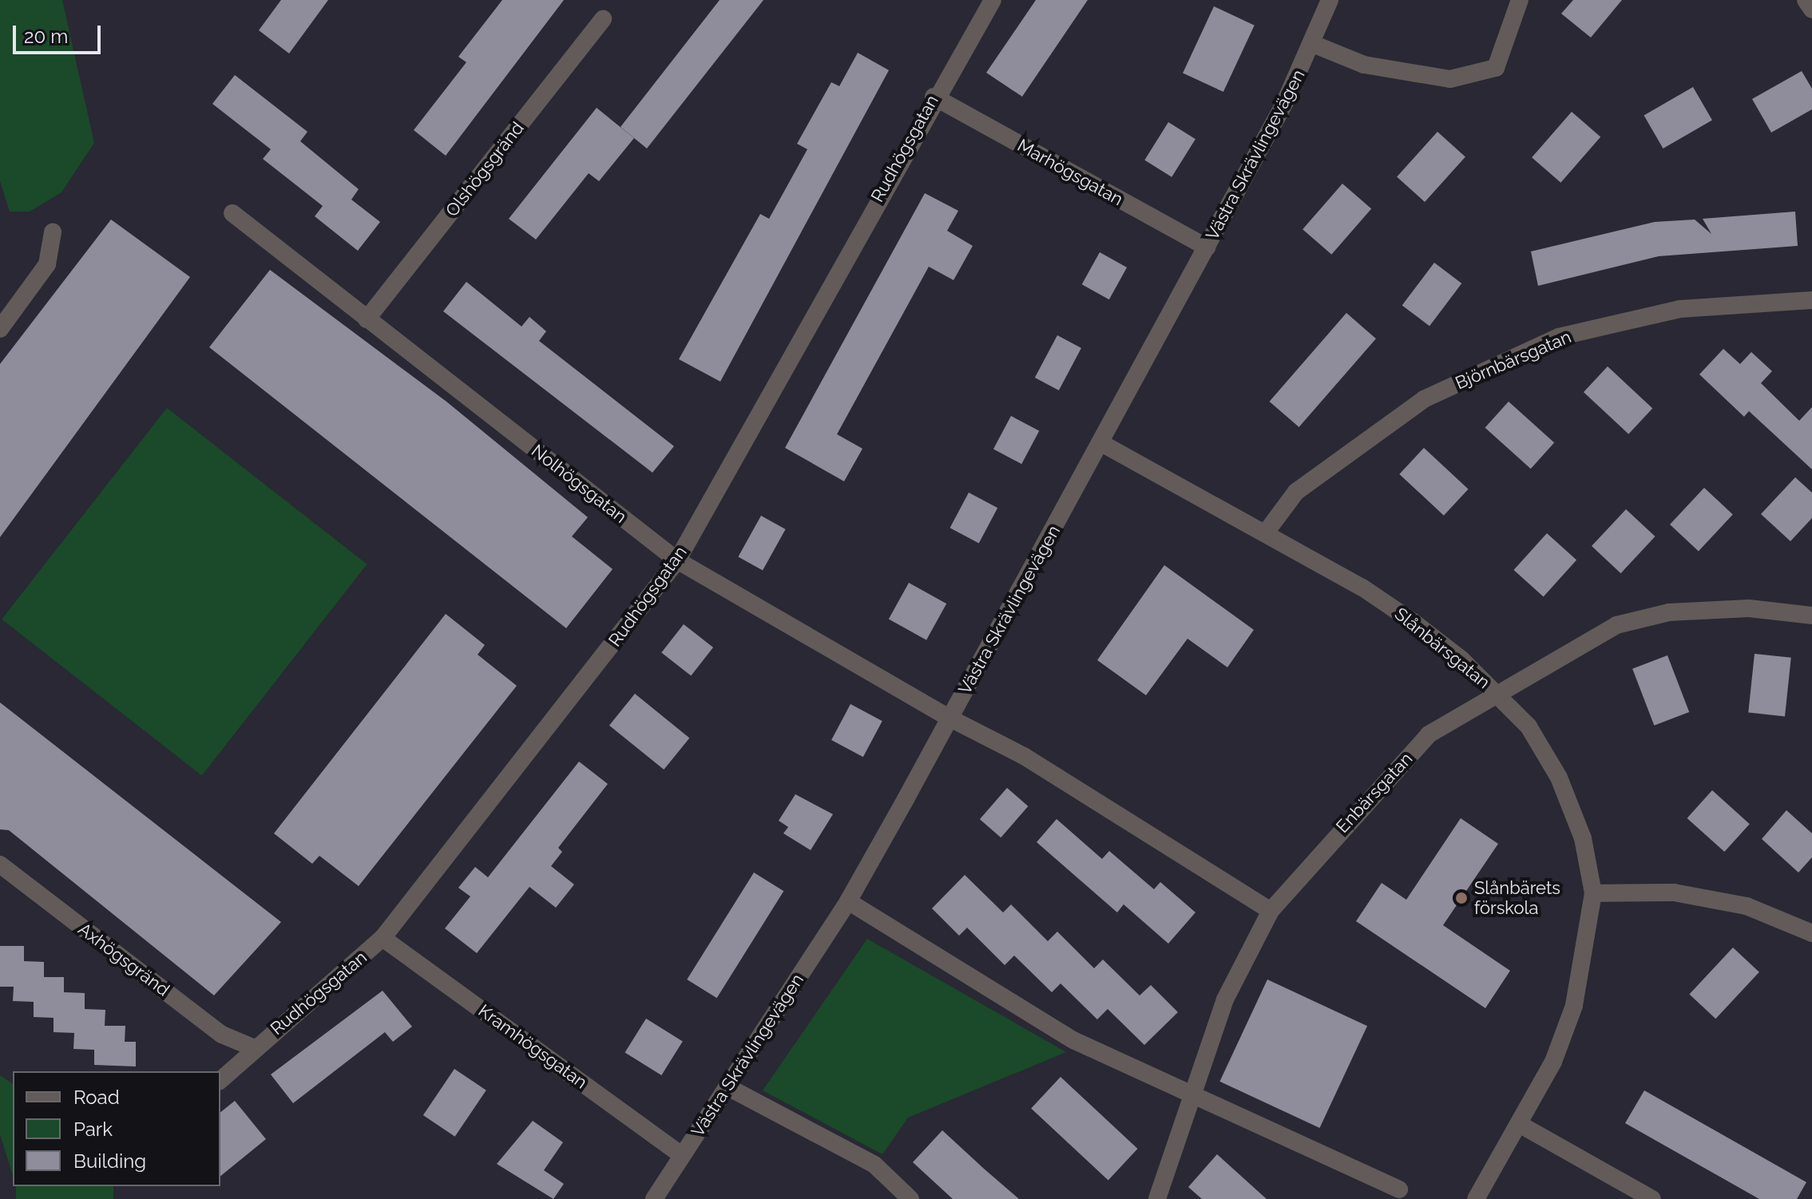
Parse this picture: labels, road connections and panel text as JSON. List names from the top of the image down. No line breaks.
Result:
{"streets":{"street":["Rudhögsgatan","Västra Skrävlingevägen","Olshögsgränd","Marhögsgatan","Björnbärsgatan","Nolhögsgatan","Slånbärsgatan","Enbärsgatan","Axhögsgränd","Kramhögsgatan"]},"crossings":[["Rudhögsgatan","Marhögsgatan"],["Rudhögsgatan","Nolhögsgatan"],["Rudhögsgatan","Axhögsgränd"],["Rudhögsgatan","Kramhögsgatan"],["Västra Skrävlingevägen","Marhögsgatan"],["Västra Skrävlingevägen","Nolhögsgatan"],["Västra Skrävlingevägen","Slånbärsgatan"],["Västra Skrävlingevägen","Kramhögsgatan"],["Olshögsgränd","Nolhögsgatan"],["Björnbärsgatan","Slånbärsgatan"],["Nolhögsgatan","Enbärsgatan"],["Slånbärsgatan","Enbärsgatan"]],"places":["Slånbärets förskola"],"legend":["Road","Park","Building"],"scale_bar":"20 m"}
